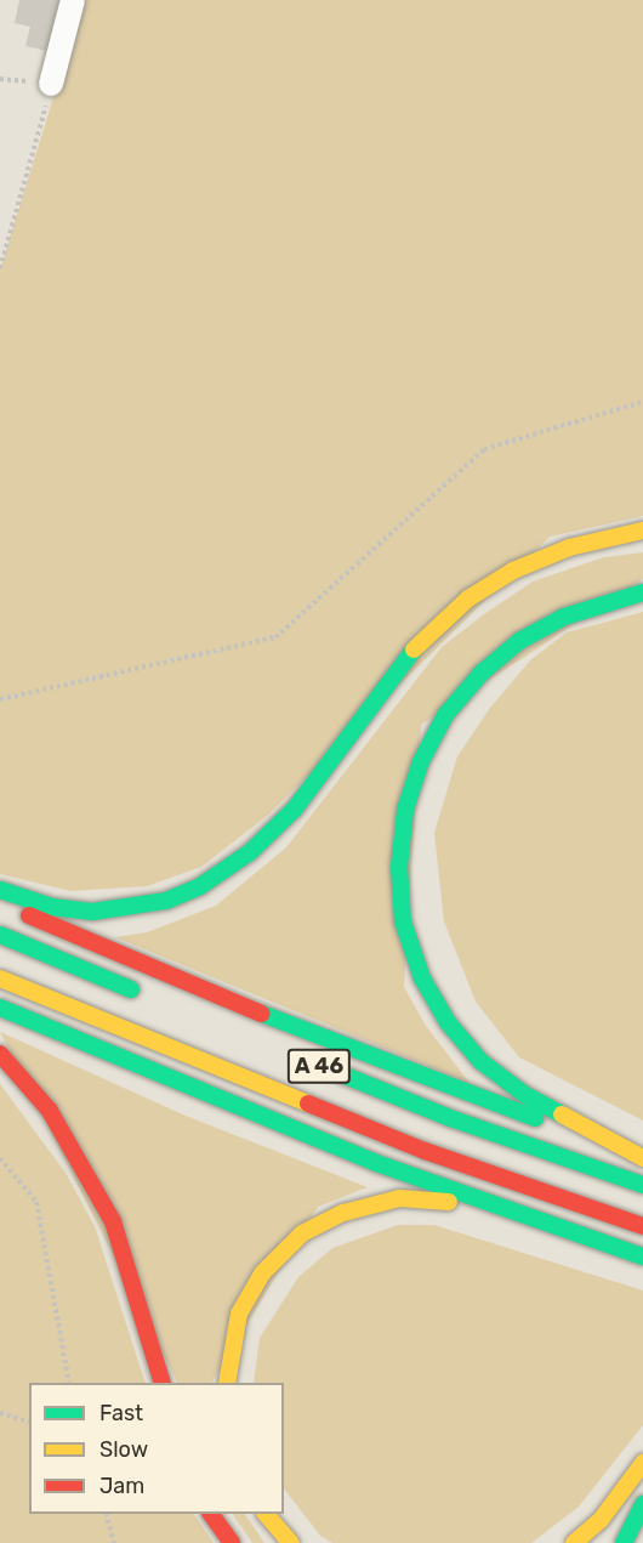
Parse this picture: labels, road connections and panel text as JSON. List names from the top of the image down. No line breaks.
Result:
{"streets":{"highway":["A 46"]},"legend":["Fast","Slow","Jam"]}
